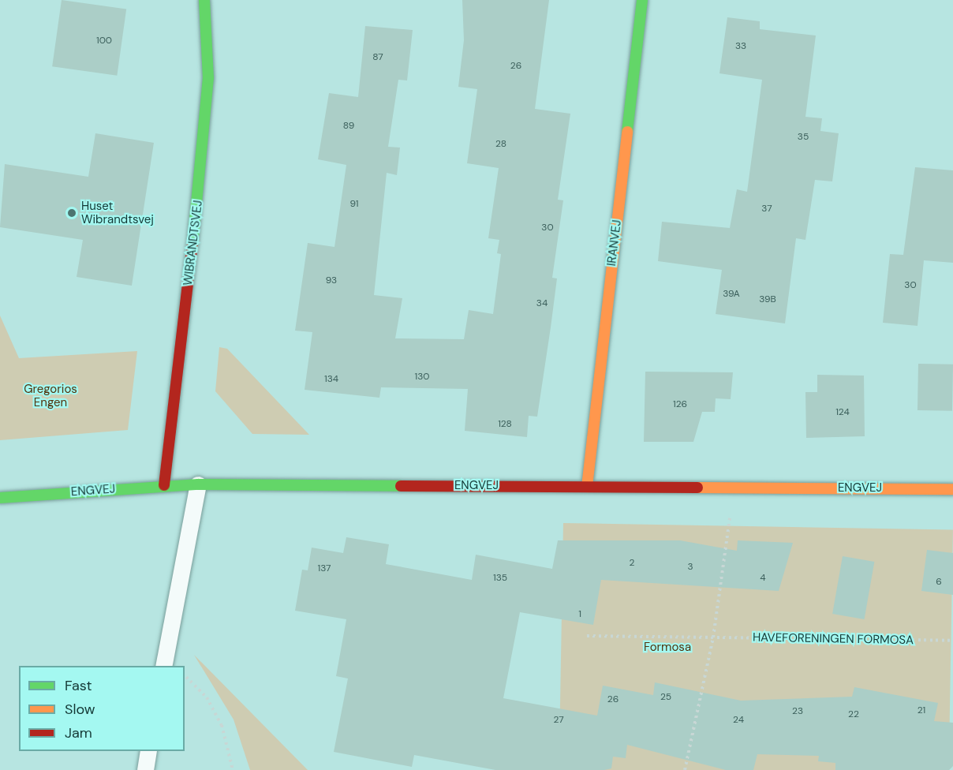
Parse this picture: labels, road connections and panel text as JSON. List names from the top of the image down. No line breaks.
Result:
{"streets":{"street":["WIBRANDTSVEJ","IRANVEJ","ENGVEJ"],"path":["HAVEFORENINGEN FORMOSA"]},"crossings":[["WIBRANDTSVEJ","ENGVEJ"],["IRANVEJ","ENGVEJ"]],"parks":["Gregorios Engen","Formosa"],"places":["Huset Wibrandtsvej"],"house_numbers":["100","33","87","26","89","35","28","91","37","30","93","30","39A","39B","34","130","134","126","124","128","2","3","137","135","4","6","1","25","26","21","23","22","27","24"],"legend":["Fast","Slow","Jam"]}
